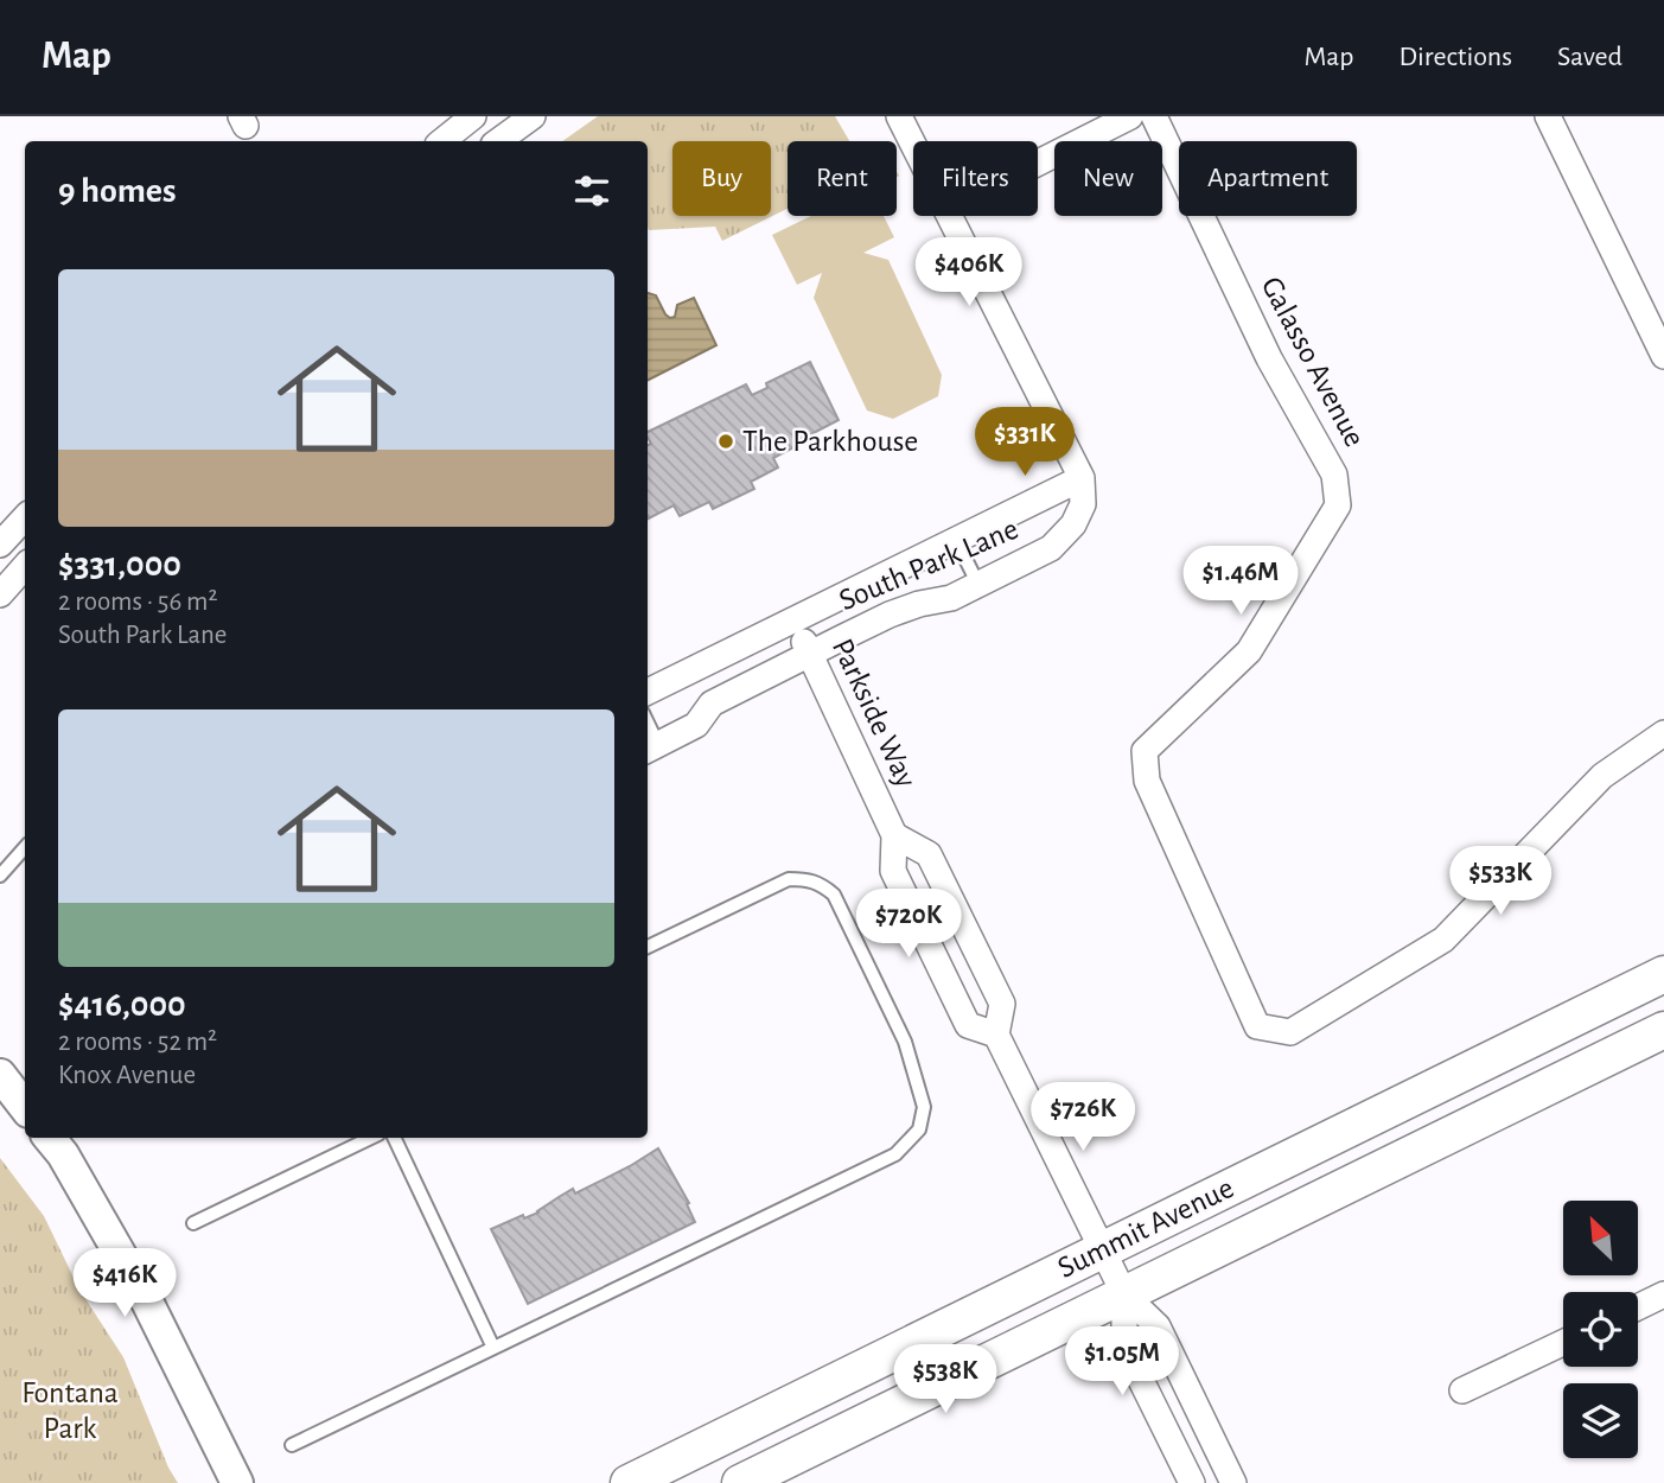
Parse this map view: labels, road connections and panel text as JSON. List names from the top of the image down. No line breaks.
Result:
{"streets":{"main road":["Summit Avenue"],"street":["Galasso Avenue","South Park Lane","Parkside Way"]},"crossings":[["South Park Lane","Parkside Way"],["Parkside Way","Summit Avenue"]],"parks":["Fontana Park"],"places":["The Parkhouse"],"north":"top left","page":{"header":"Map","nav":["Map","Directions","Saved"],"chip":["Buy","Rent","Filters","New","Apartment"],"heading":"9 homes","price":["$406K","$331K","$1.46M","$533K","$720K","$726K","$416K","$1.05M","$538K"],"list":[{"name":"$331,000","note":"2 rooms · 56 m² · South Park Lane"},{"name":"$416,000","note":"2 rooms · 52 m² · Knox Avenue"}]}}
